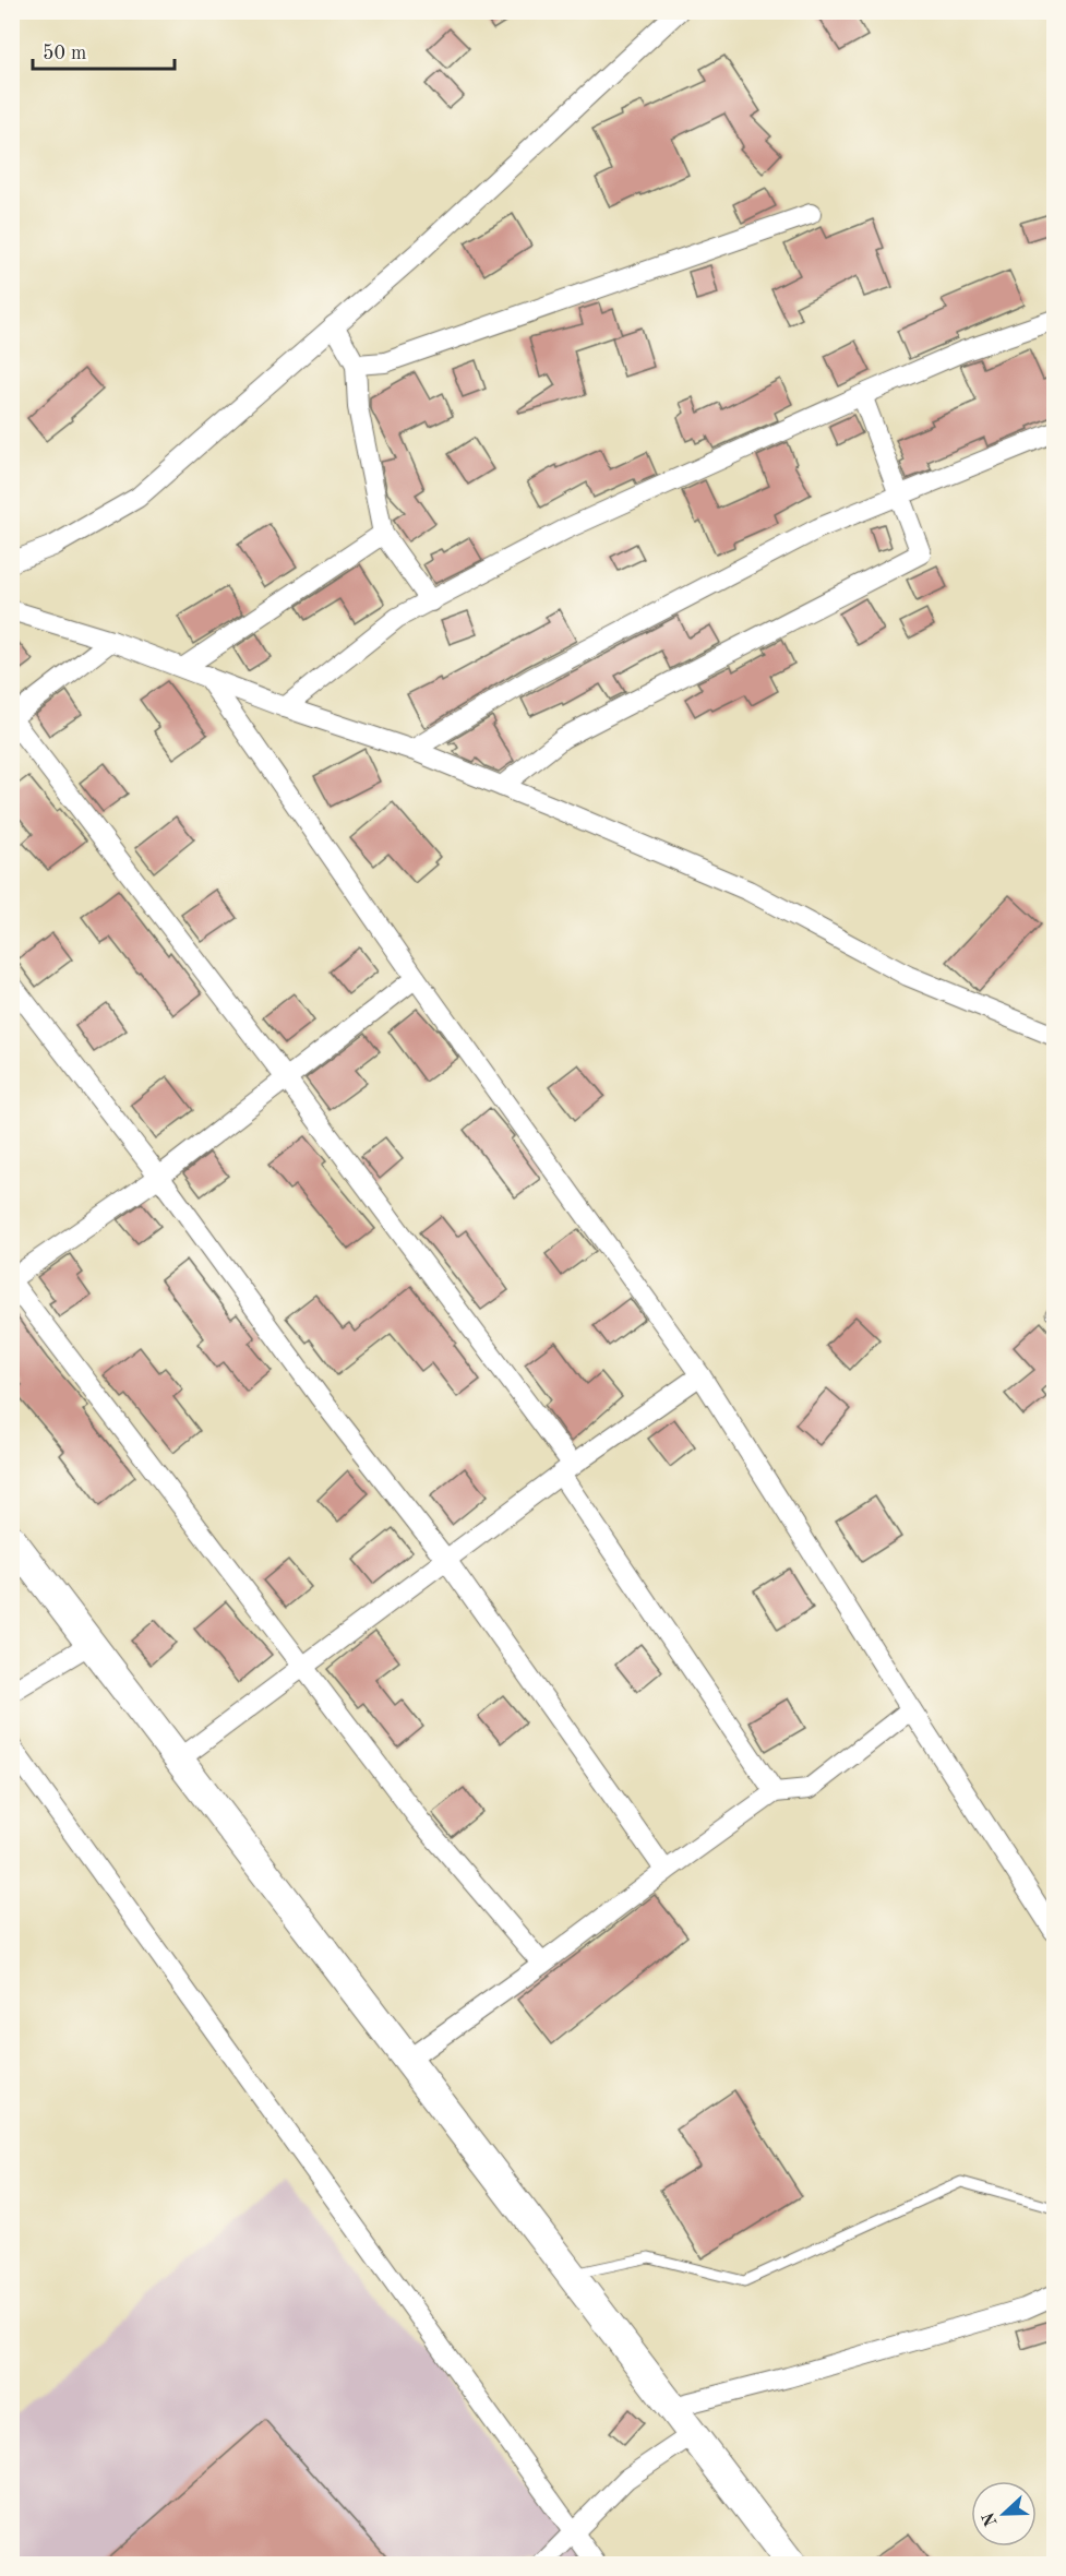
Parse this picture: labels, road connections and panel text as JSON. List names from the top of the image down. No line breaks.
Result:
{"scale_bar":"50 m","north":"left"}
